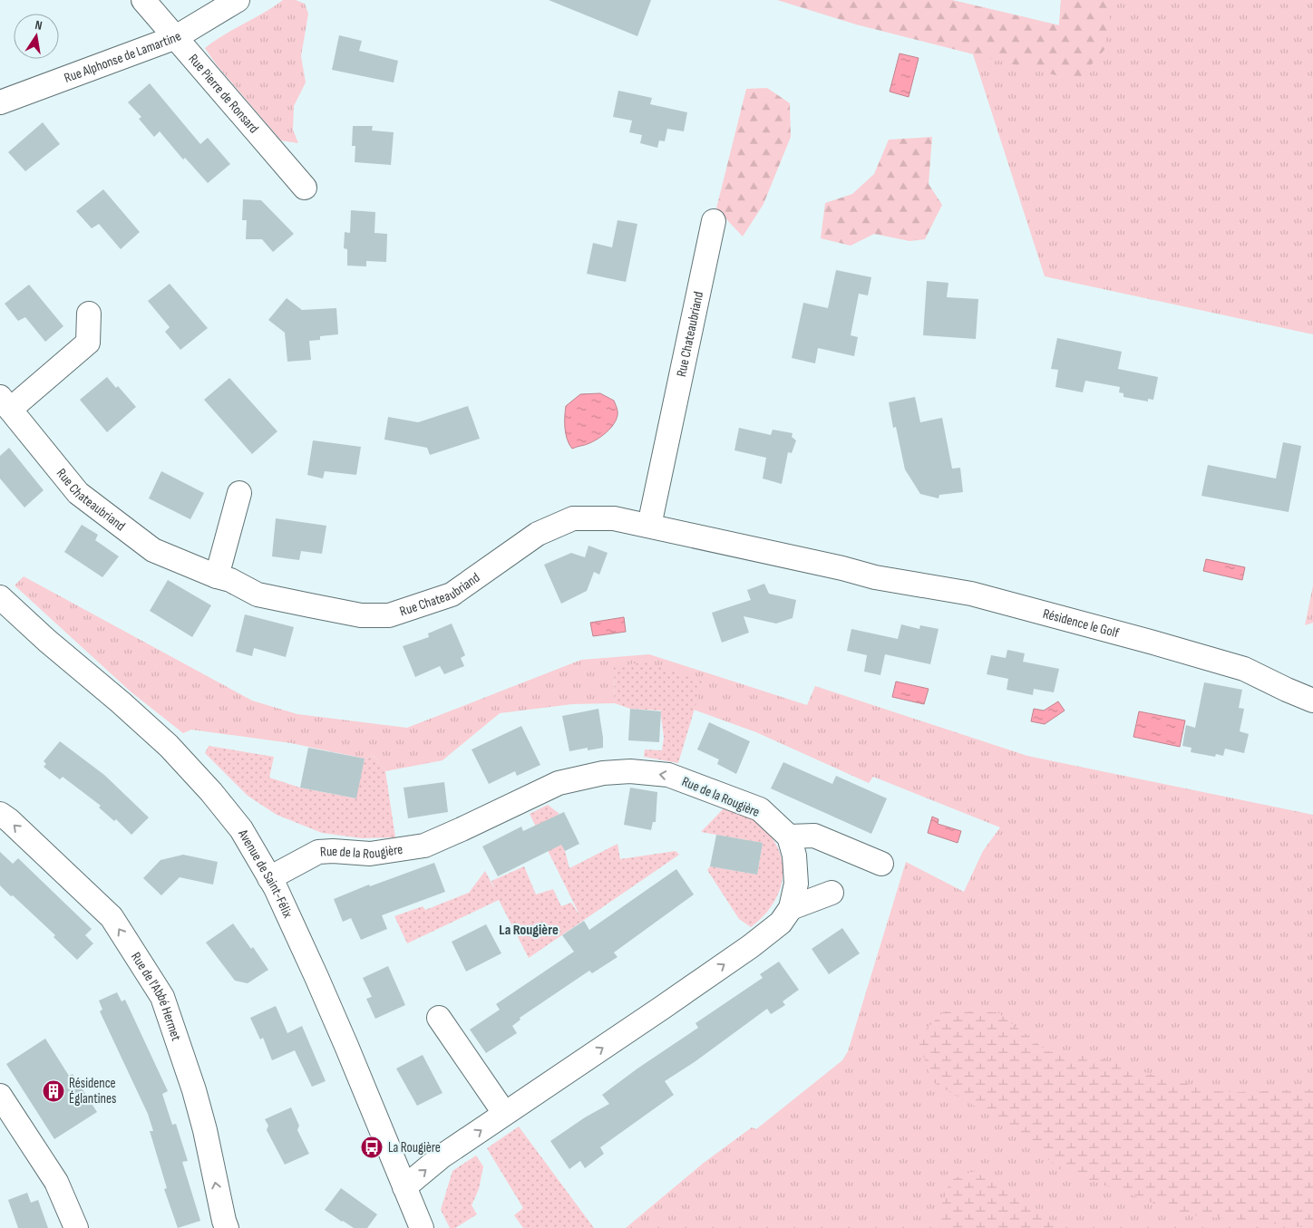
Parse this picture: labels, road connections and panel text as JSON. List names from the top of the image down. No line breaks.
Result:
{"streets":{"street":["Rue Alphonse de Lamartine","Rue Pierre de Ronsard","Rue Chateaubriand","Résidence le Golf","Rue de la Rougière","Avenue de Saint-Félix","Rue de l'Abbé Hermet"]},"crossings":[["Rue Alphonse de Lamartine","Rue Pierre de Ronsard"],["Rue Chateaubriand","Résidence le Golf"],["Rue de la Rougière","Avenue de Saint-Félix"]],"one_way":["Rue de la Rougière"],"districts":["La Rougière"],"places":{"building":["Résidence Églantines"],"bus stop":["La Rougière"]},"north":"top"}
